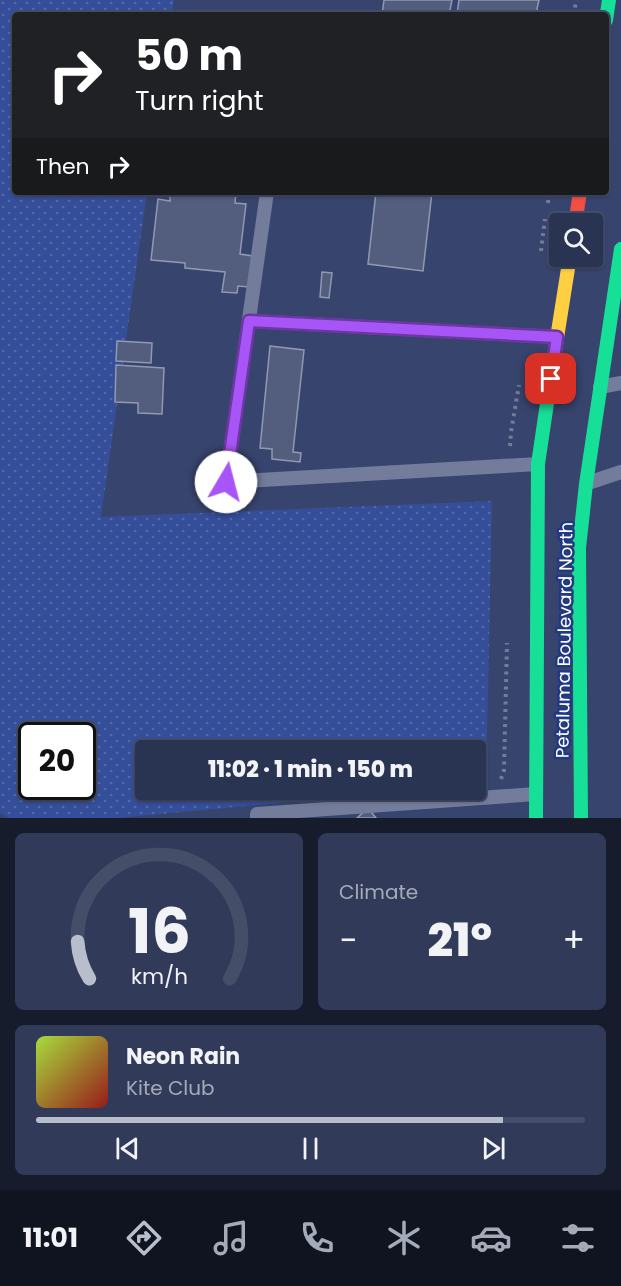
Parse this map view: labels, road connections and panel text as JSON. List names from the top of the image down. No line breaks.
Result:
{"streets":{"main road":["Petaluma Boulevard North"]},"page":{"turn":["50 m","Turn right"],"then":"Then","limit":"20","trip":"11:02 · 1 min · 150 m","tile":"Climate","heat":["−","21°","+"],"song":["Neon Rain","Kite Club"],"tabs":"11:01","gauge":["16","km/h"]}}
